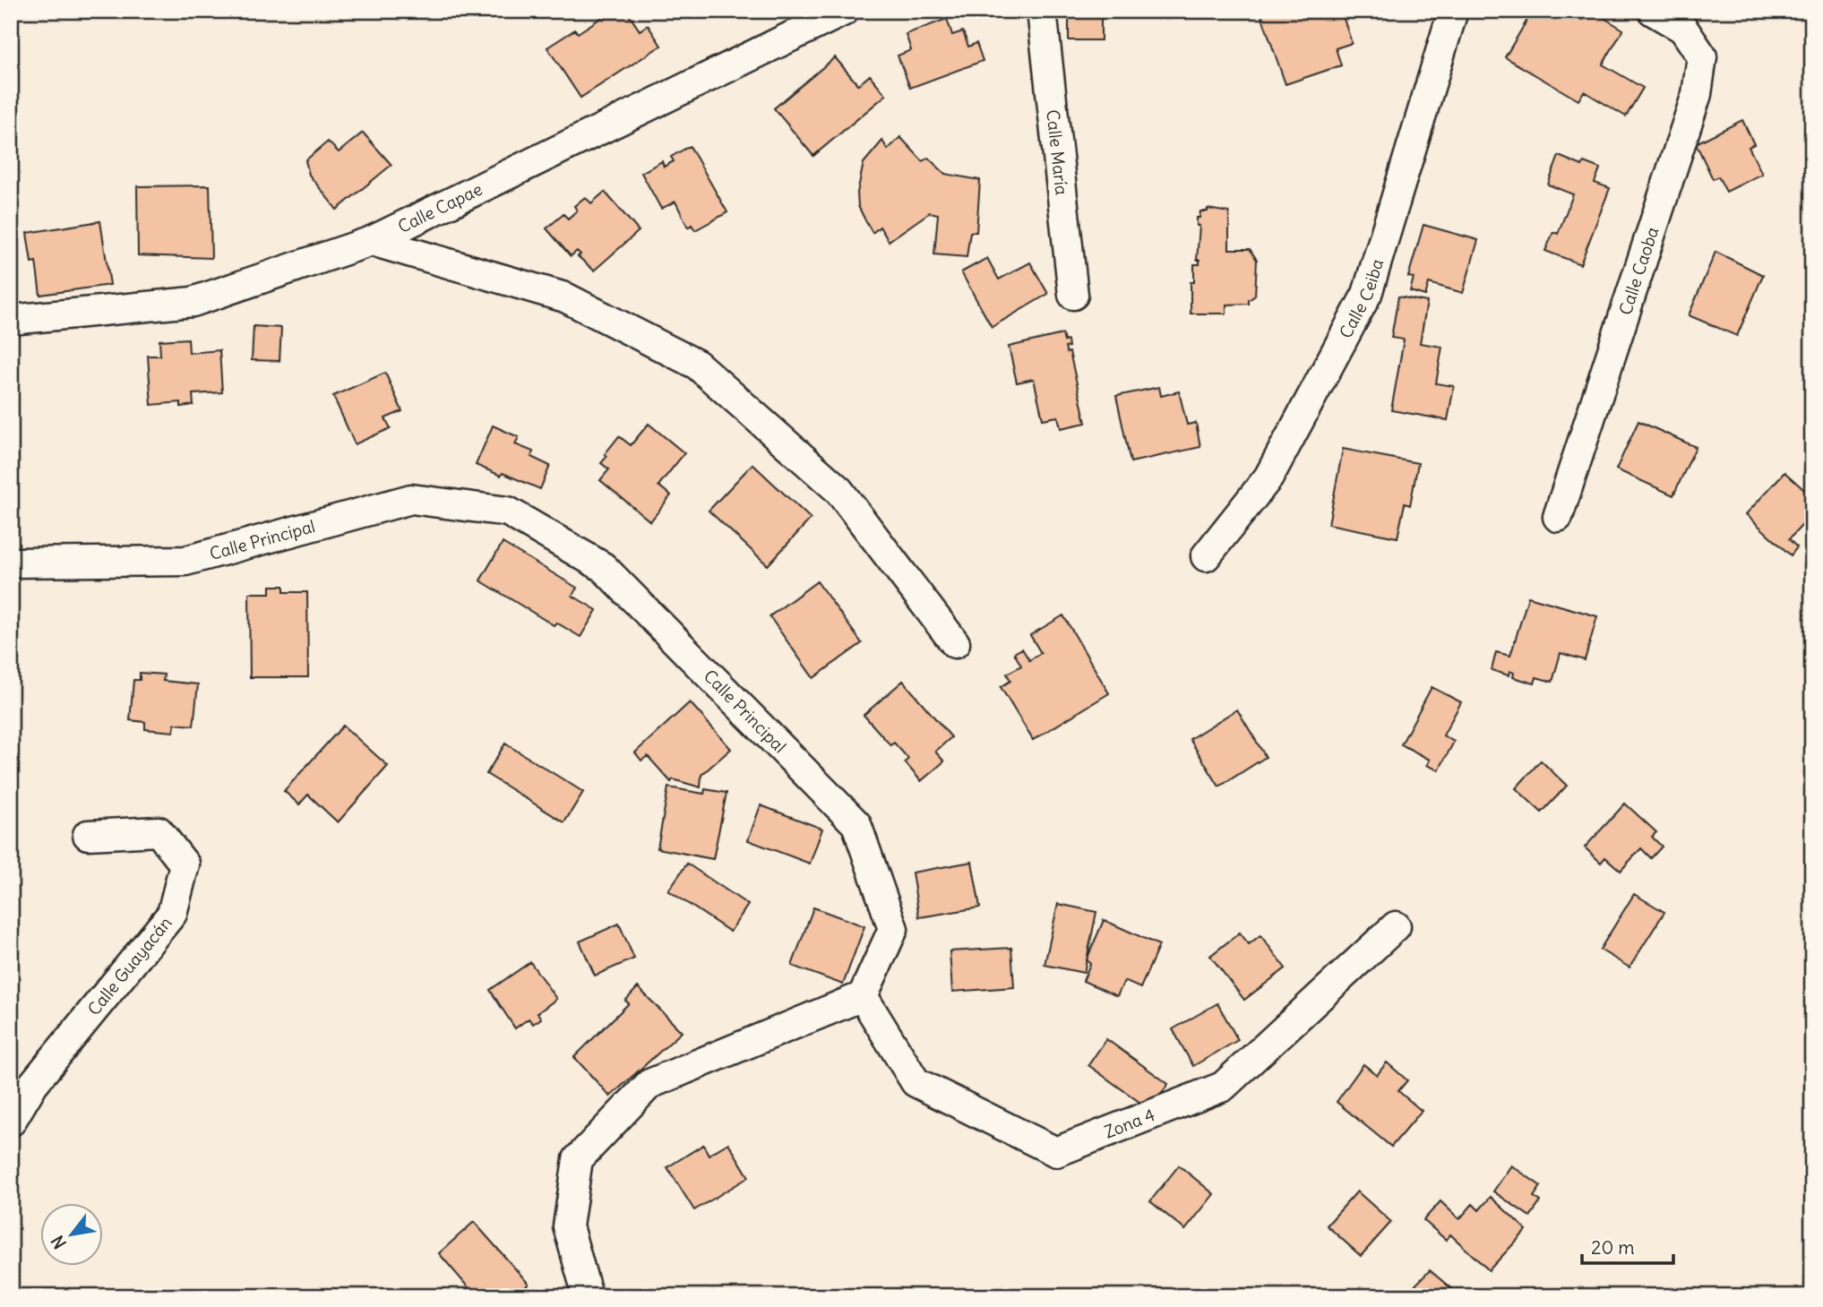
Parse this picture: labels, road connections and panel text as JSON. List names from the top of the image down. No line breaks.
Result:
{"streets":{"street":["Calle María","Calle Capae","Calle Caoba","Calle Ceiba","Calle Principal","Calle Guayacán","Zona 4"]},"crossings":[["Calle Principal","Zona 4"]],"scale_bar":"20 m","north":"bottom left"}
